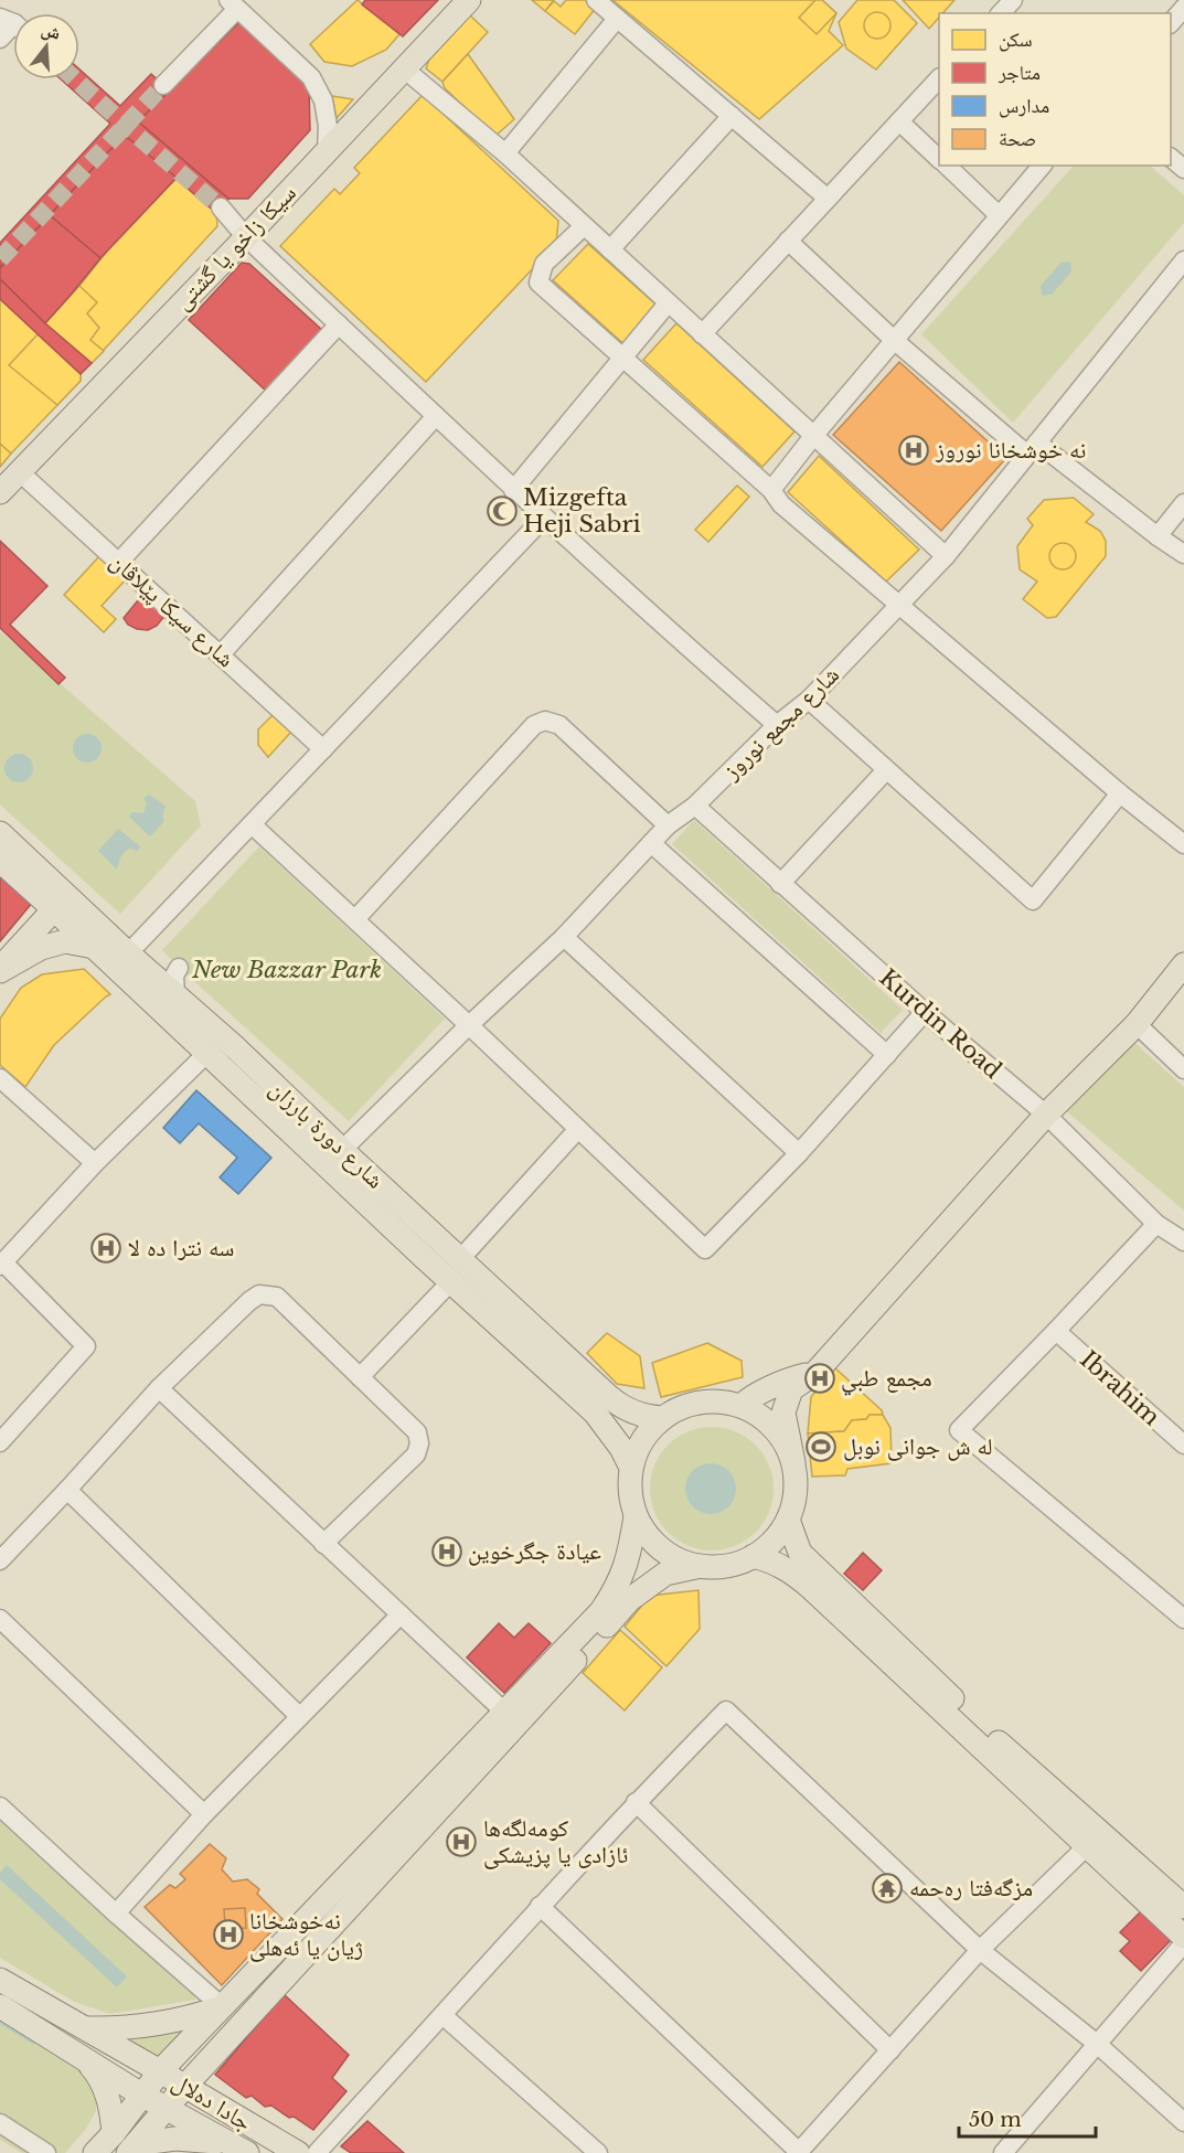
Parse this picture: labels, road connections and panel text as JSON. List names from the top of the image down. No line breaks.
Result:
{"streets":{"main road":["سیکا زاخو یا گشتى","شارع دورة بارزان","جادا دەلال"],"street":["شارع سيكا پێلاڤان","شارع مجمع نوروز","Kurdin Road","Ibrahim"]},"crossings":[["سیکا زاخو یا گشتى","شارع سيكا پێلاڤان"],["شارع مجمع نوروز","Kurdin Road"],["شارع مجمع نوروز","شارع دورة بارزان"]],"parks":["New Bazzar Park"],"places":{"hospital":["نه خوشخانا نوروز","سه نترا ده لا","مجمع طبي","عيادة جگرخوين","کومەلگەھا ئازادی یا پزیشکی","نەخوشخانا ژيان يا ئەهلى"],"mosque":["Mizgefta Heji Sabri"],"sports":["له ش جوانى نوبل"],"temple":["مزگەفتا رەحمە"]},"legend":["سكن","متاجر","مدارس","صحة"],"scale_bar":"50 m","north":"top"}
